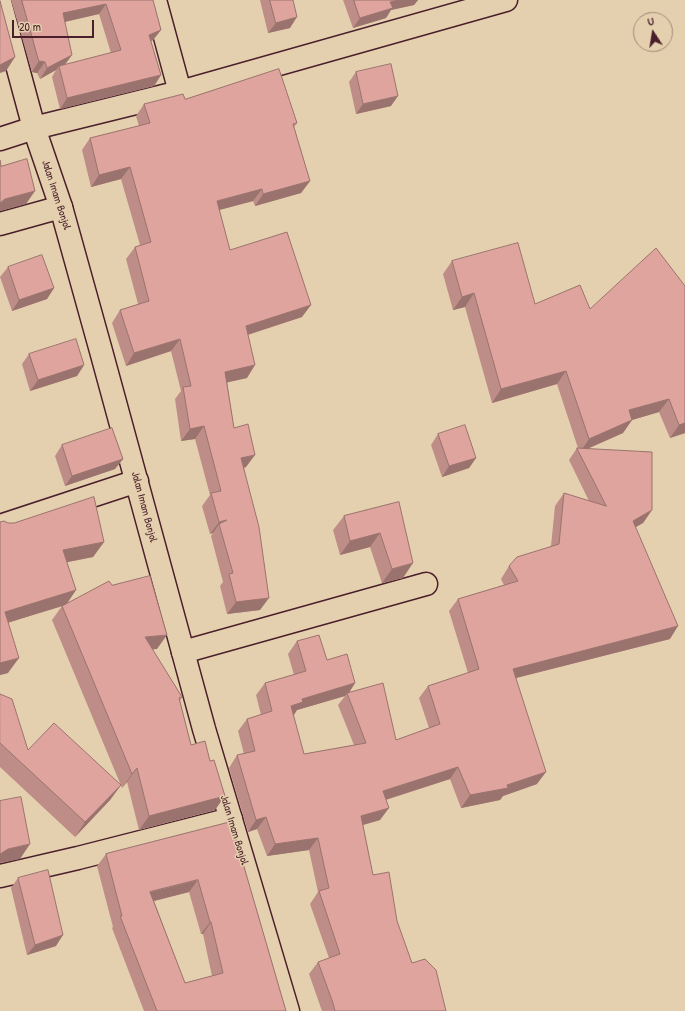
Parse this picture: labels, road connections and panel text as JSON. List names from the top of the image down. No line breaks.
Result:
{"streets":{"street":["Jalan Imam Bonjol"]},"scale_bar":"20 m","north":"top"}
